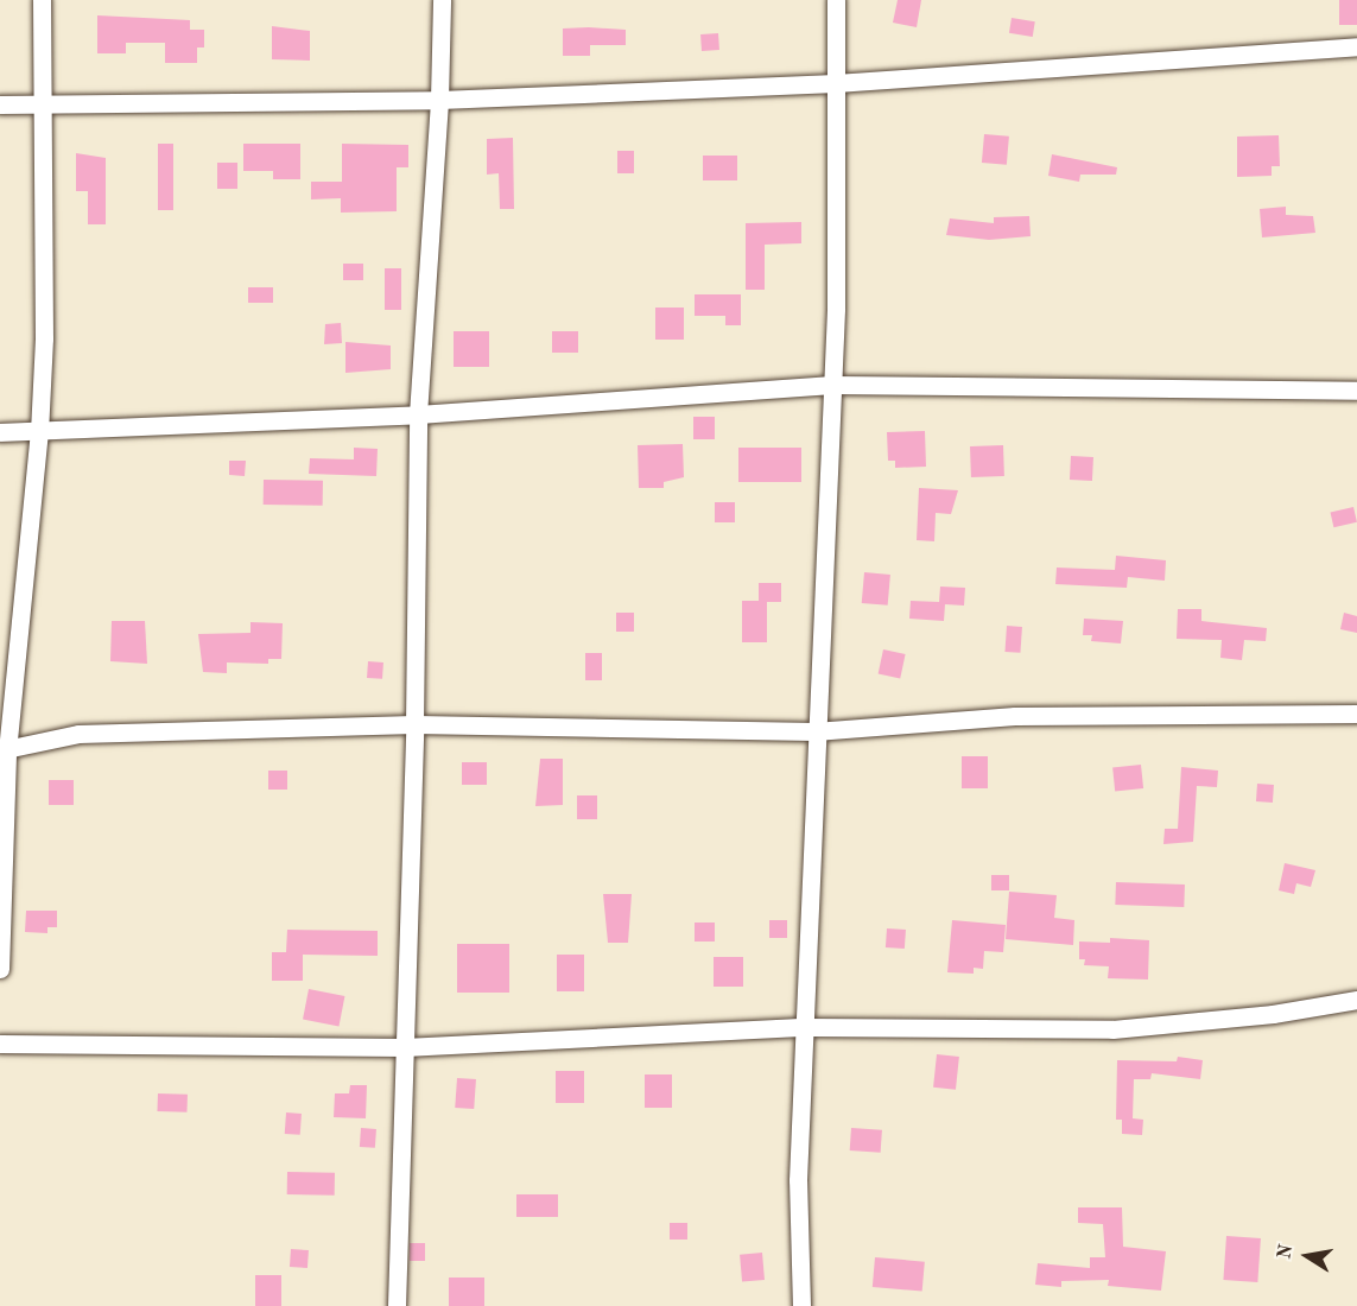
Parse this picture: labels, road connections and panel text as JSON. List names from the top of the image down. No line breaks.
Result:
{"north":"left"}
